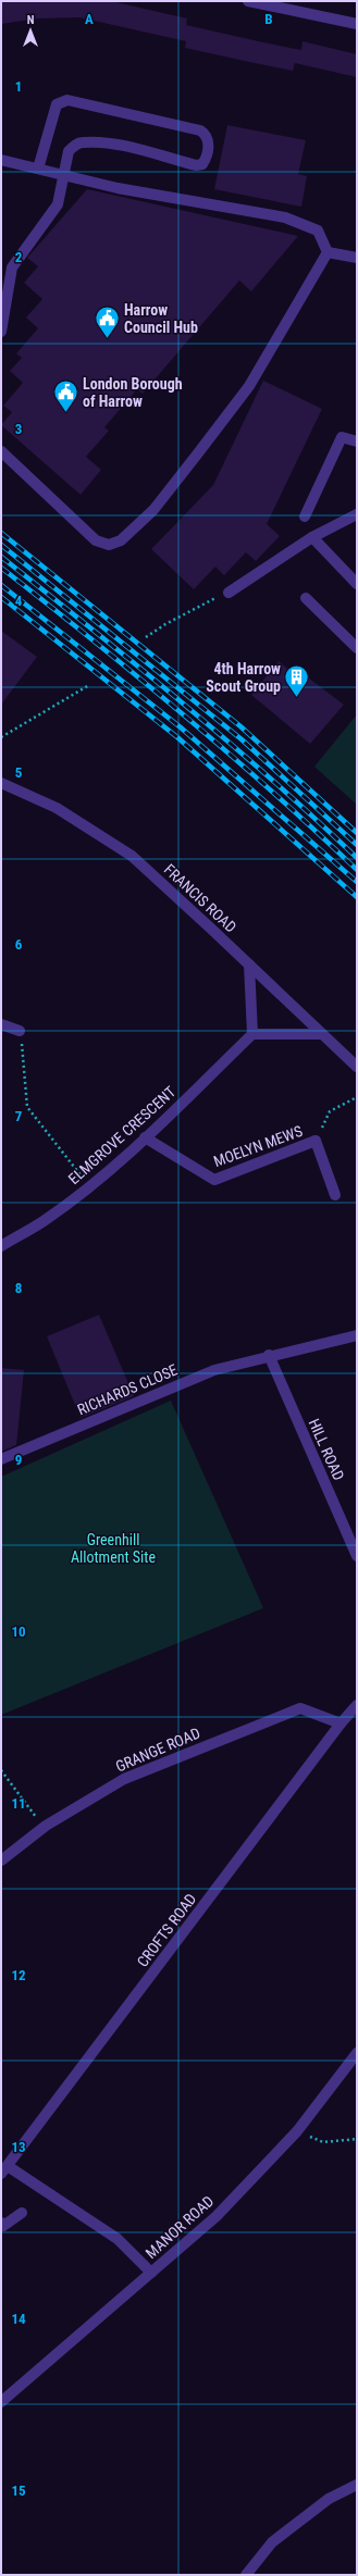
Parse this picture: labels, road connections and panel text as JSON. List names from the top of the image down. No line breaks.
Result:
{"streets":{"street":["FRANCIS ROAD","ELMGROVE CRESCENT","MOELYN MEWS","RICHARDS CLOSE","HILL ROAD","GRANGE ROAD","CROFTS ROAD","MANOR ROAD"]},"crossings":[["ELMGROVE CRESCENT","MOELYN MEWS"],["RICHARDS CLOSE","HILL ROAD"],["GRANGE ROAD","CROFTS ROAD"]],"parks":["Greenhill Allotment Site"],"places":{"public building":["Harrow Council Hub","London Borough of Harrow"],"building":["4th Harrow Scout Group"]},"north":"top","grid":{"columns":["A","B"],"rows":["1","2","3","4","5","6","7","8","9","10","11","12","13","14","15"]}}
